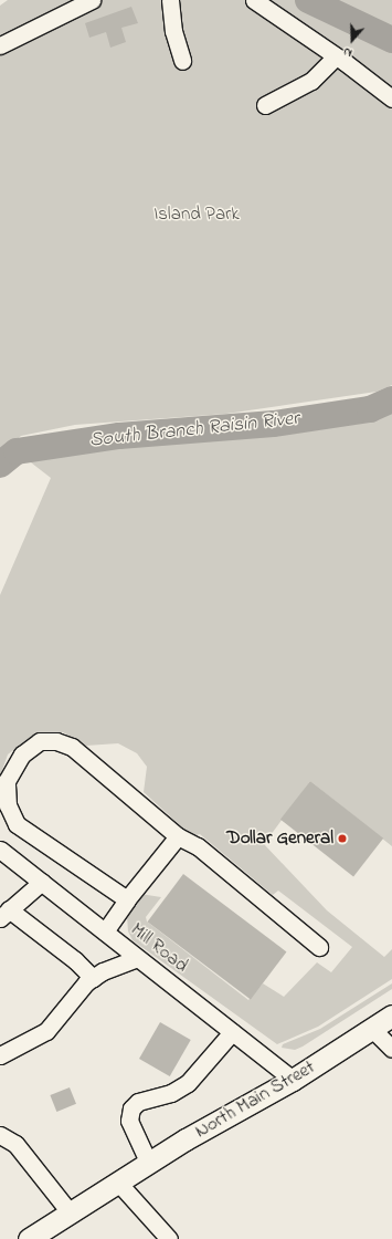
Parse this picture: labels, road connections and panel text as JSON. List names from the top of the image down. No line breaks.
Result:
{"streets":{"main road":["North Main Street"],"street":["Mill Road"]},"crossings":[["Mill Road","North Main Street"]],"water":["South Branch Raisin River"],"parks":["Island Park"],"places":["Dollar General"],"north":"bottom"}
